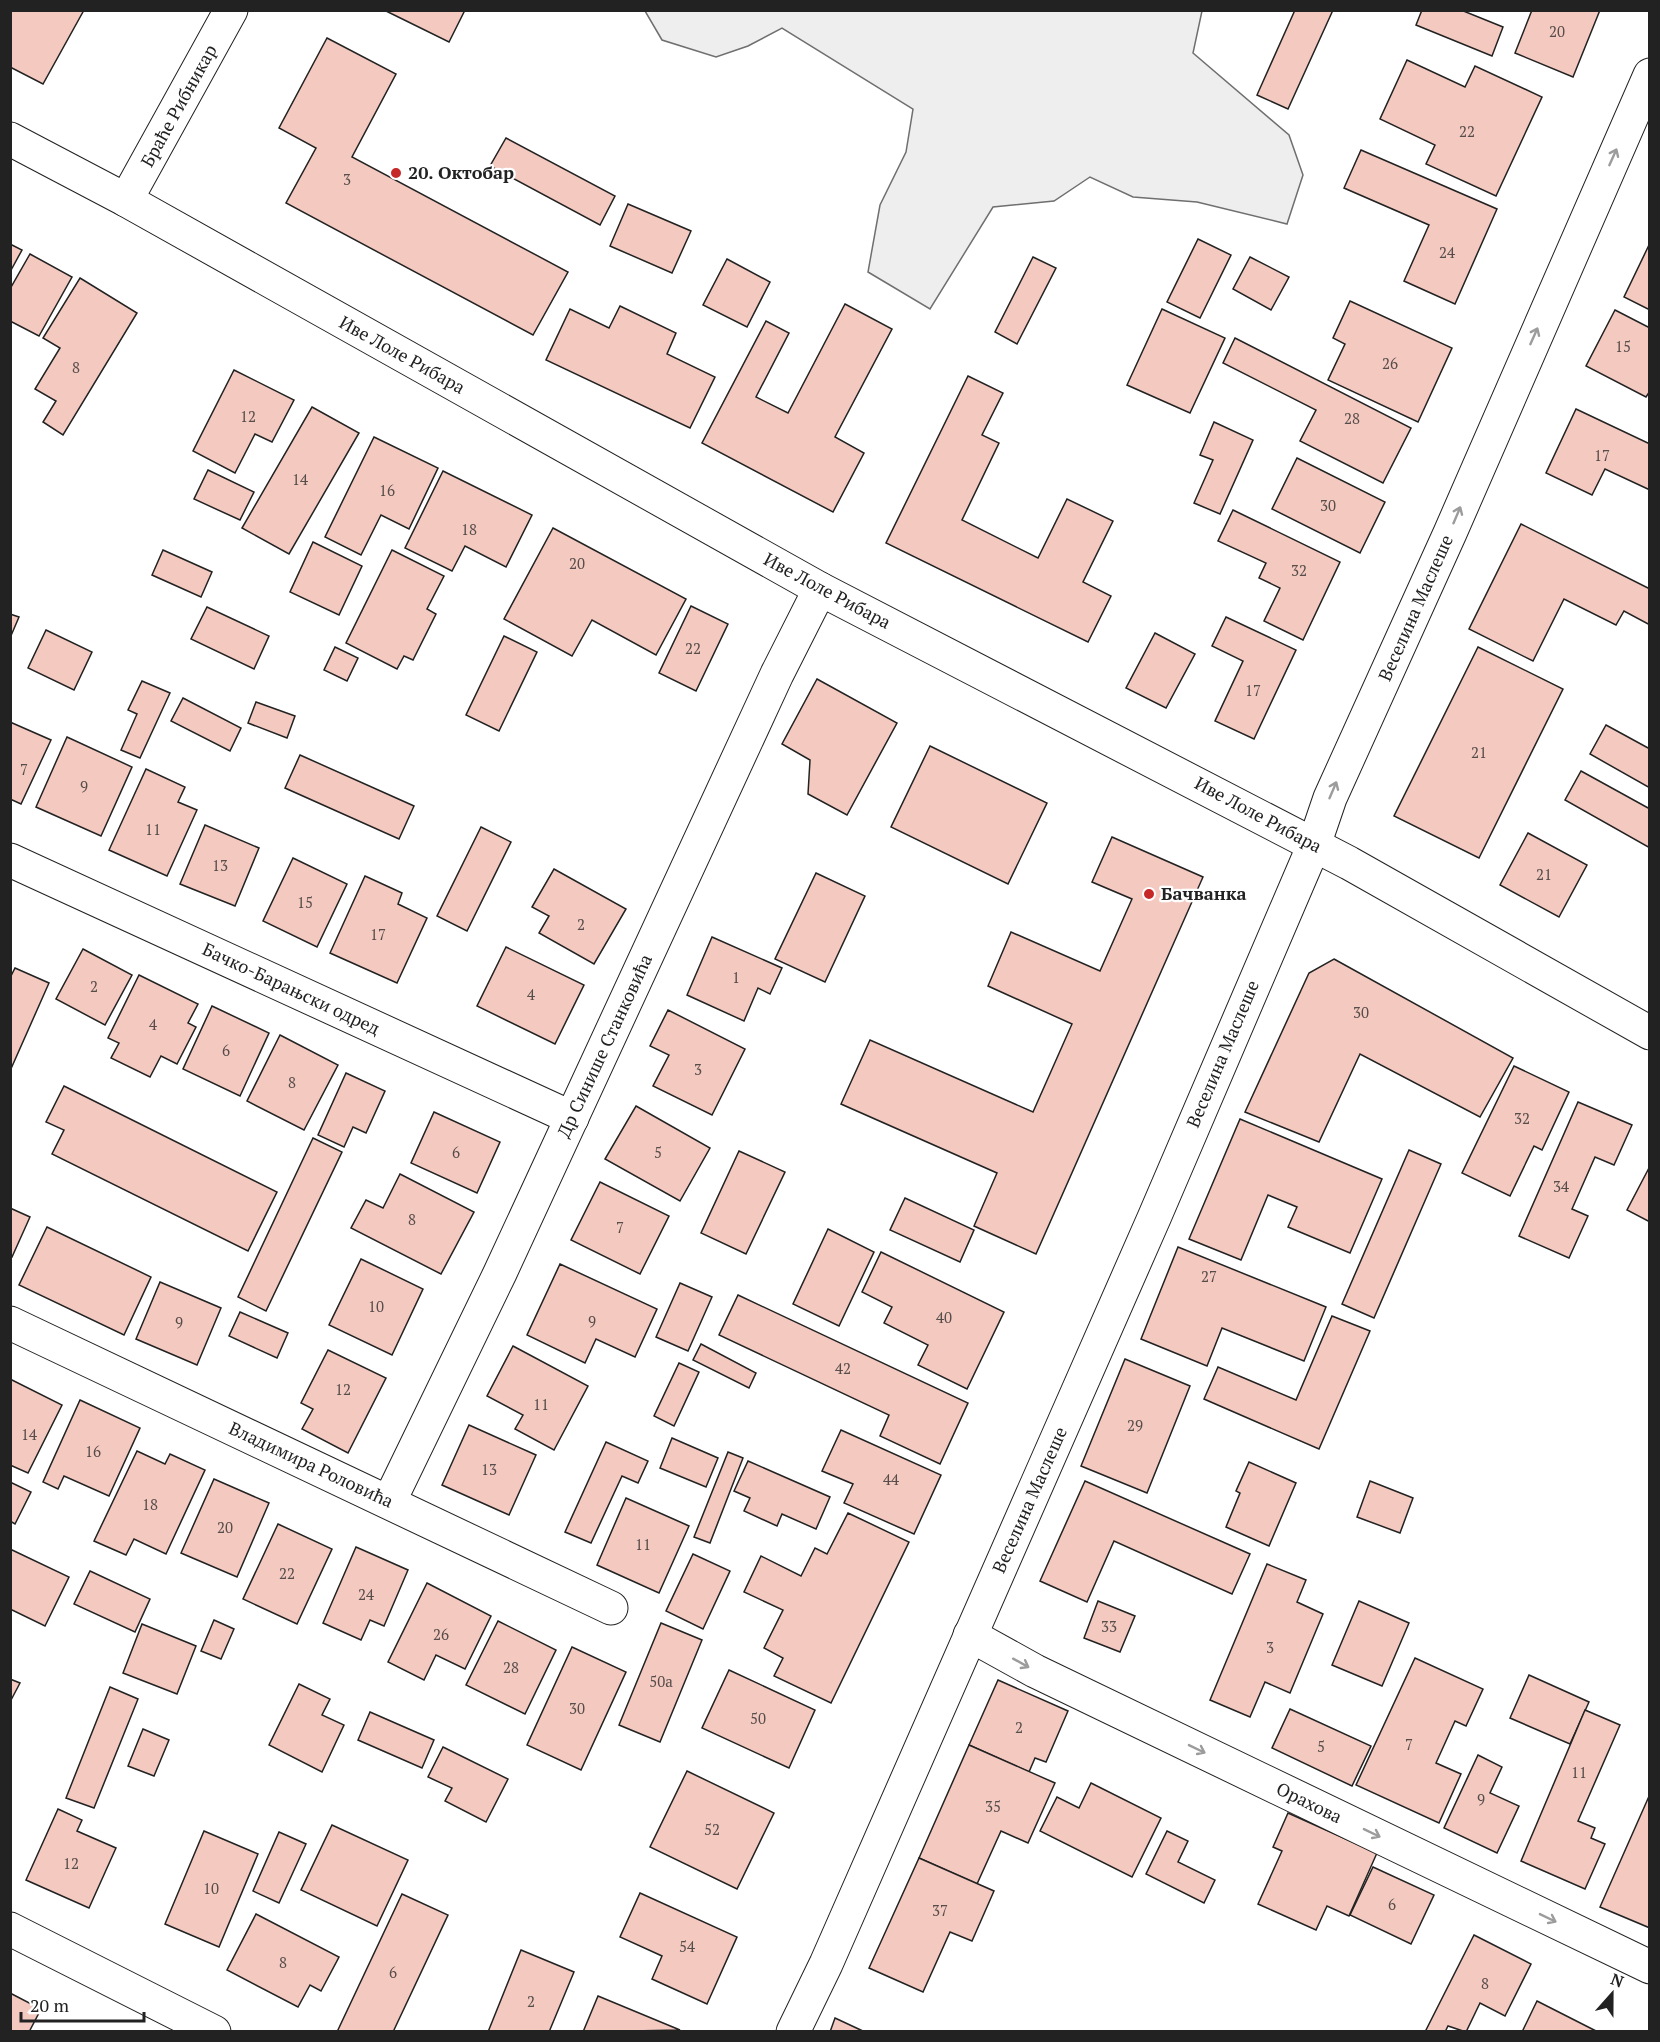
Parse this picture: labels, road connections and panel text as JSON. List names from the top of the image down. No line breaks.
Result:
{"streets":{"street":["Браће Рибникар","Иве Лоле Рибара","Веселина Маслеше","Бачко-Барањски одред","Др Синише Станковића","Владимира Роловића","Орахова"]},"crossings":[["Браће Рибникар","Иве Лоле Рибара"],["Иве Лоле Рибара","Веселина Маслеше"],["Иве Лоле Рибара","Др Синише Станковића"],["Веселина Маслеше","Орахова"],["Бачко-Барањски одред","Др Синише Станковића"],["Др Синише Станковића","Владимира Роловића"]],"one_way":["Веселина Маслеше","Орахова"],"places":["20. Октобар","Бачванка"],"house_numbers":["20","22","3","24","15","26","8","12","28","17","14","16","30","18","20","32","22","17","21","7","9","11","13","21","15","2","17","1","2","4","30","4","6","3","8","32","6","5","34","8","7","27","10","40","9","9","42","12","11","29","14","16","13","44","18","20","11","22","24","33","26","3","28","50a","30","50","2","7","5","11","9","35","52","12","10","6","37","54","8","6","8","2"],"scale_bar":"20 m","north":"top"}
